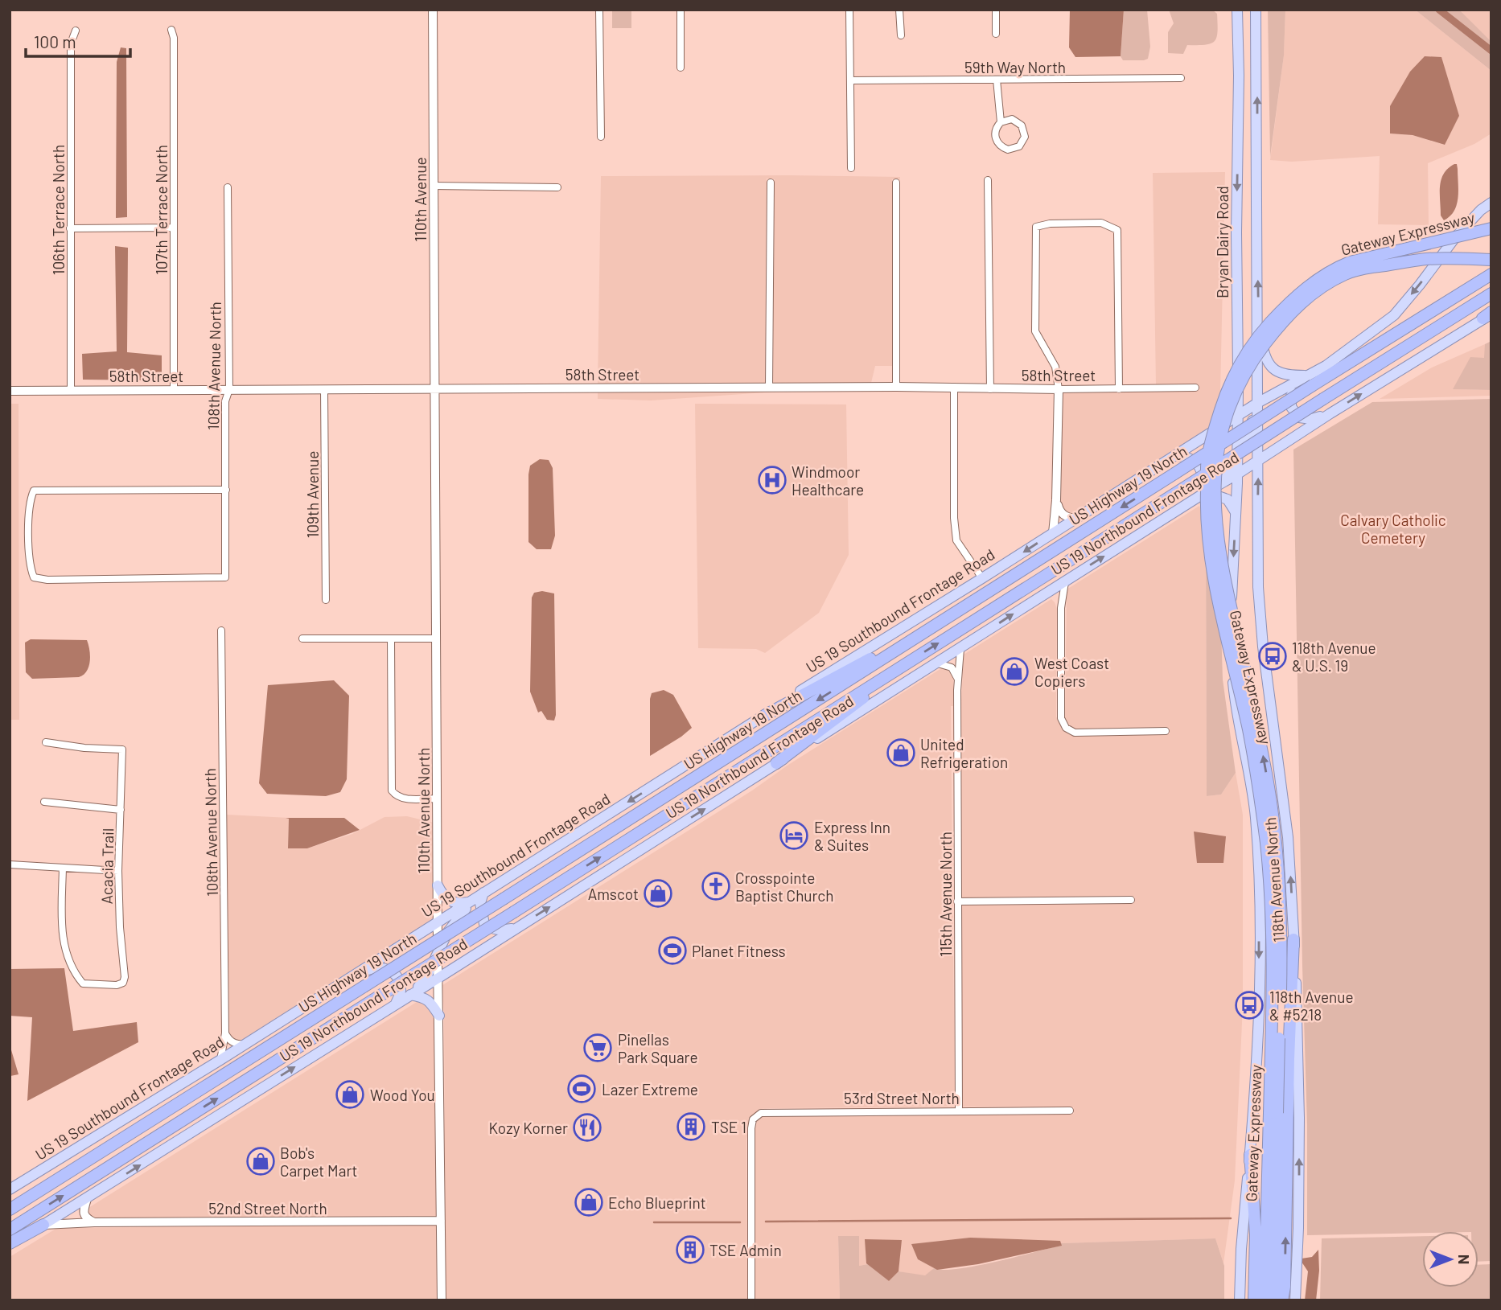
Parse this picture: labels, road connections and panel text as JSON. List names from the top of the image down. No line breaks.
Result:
{"streets":{"highway":["Gateway Expressway","US Highway 19 North"],"main road":["Bryan Dairy Road","US 19 Northbound Frontage Road","US 19 Southbound Frontage Road","118th Avenue North"],"street":["59th Way North","110th Avenue","106th Terrace North","107th Terrace North","108th Avenue North","58th Street","109th Avenue","110th Avenue North","Acacia Trail","115th Avenue North","53rd Street North","52nd Street North"]},"crossings":[["110th Avenue","58th Street"],["110th Avenue","110th Avenue North"],["106th Terrace North","58th Street"],["107th Terrace North","58th Street"],["Bryan Dairy Road","US 19 Northbound Frontage Road"],["Bryan Dairy Road","US 19 Southbound Frontage Road"],["Bryan Dairy Road","118th Avenue North"],["108th Avenue North","58th Street"],["108th Avenue North","US 19 Southbound Frontage Road"],["58th Street","109th Avenue"],["58th Street","110th Avenue North"],["US Highway 19 North","US 19 Southbound Frontage Road"],["US 19 Northbound Frontage Road","110th Avenue North"],["US 19 Northbound Frontage Road","118th Avenue North"],["US 19 Northbound Frontage Road","115th Avenue North"],["US 19 Northbound Frontage Road","52nd Street North"],["US 19 Southbound Frontage Road","110th Avenue North"],["110th Avenue North","52nd Street North"],["115th Avenue North","53rd Street North"]],"one_way":["Gateway Expressway","US 19 Northbound Frontage Road","US 19 Southbound Frontage Road"],"parks":["Calvary Catholic Cemetery"],"places":{"hospital":["Windmoor Healthcare"],"bus stop":["118th Avenue & U.S. 19","118th Avenue & #5218"],"shop":["West Coast Copiers","United Refrigeration","Amscot","Wood You","Bob's Carpet Mart","Echo Blueprint"],"hotel":["Express Inn & Suites"],"church":["Crosspointe Baptist Church"],"sports":["Planet Fitness","Lazer Extreme"],"supermarket":["Pinellas Park Square"],"building":["TSE 1","TSE Admin"],"restaurant":["Kozy Korner"]},"scale_bar":"100 m","north":"right"}
